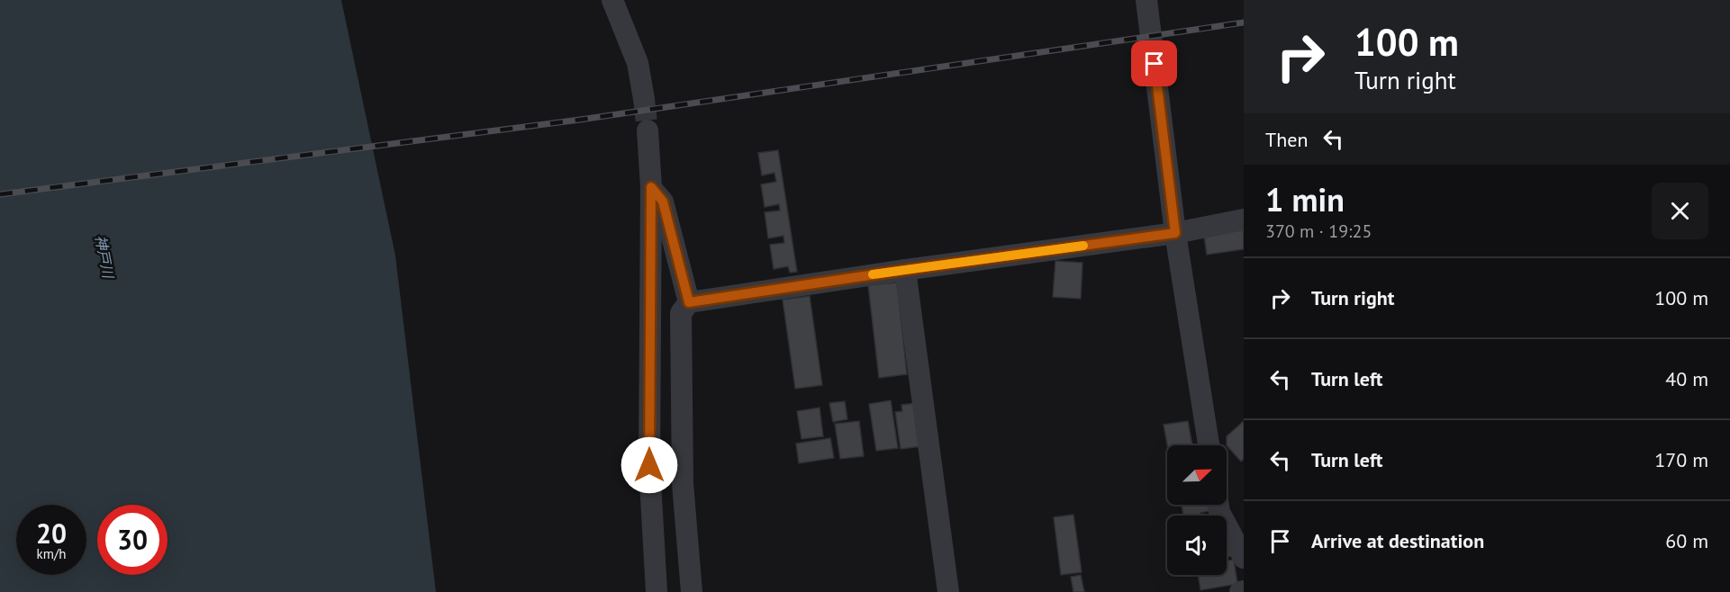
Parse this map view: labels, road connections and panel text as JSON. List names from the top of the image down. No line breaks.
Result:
{"water":["神戸川"],"north":"top right","page":{"turn":["100 m","Turn right"],"then":"Then","heading":["1 min","370 m · 19:25"],"list":[{"name":"Turn right","value":"100 m"},{"name":"Turn left","value":"40 m"},{"name":"Turn left","value":"170 m"},{"name":"Arrive at destination","value":"60 m"}],"speed":"20 km/h","limit":"30"}}
